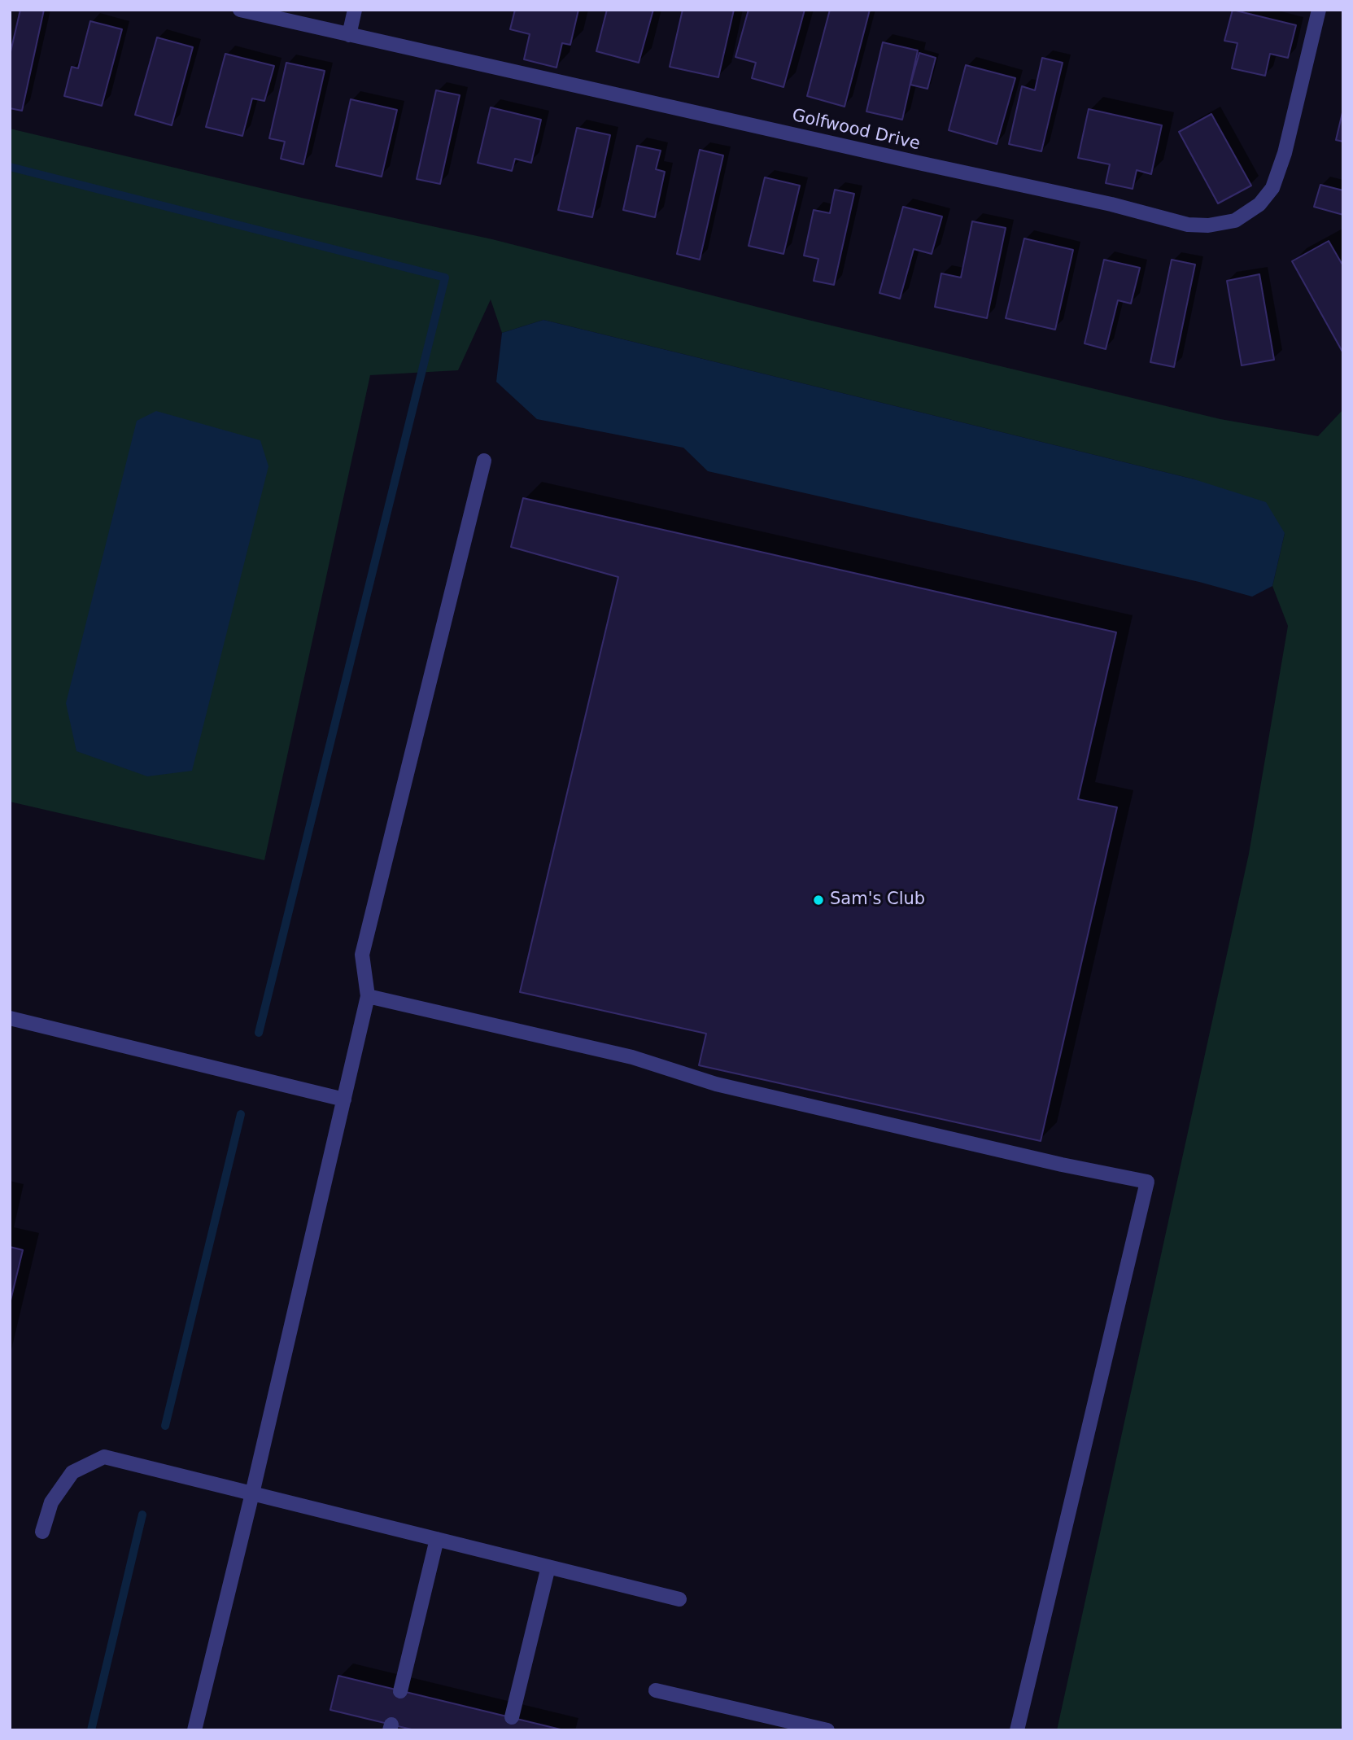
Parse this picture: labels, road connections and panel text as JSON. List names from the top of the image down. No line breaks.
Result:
{"streets":{"street":["Golfwood Drive"]},"places":["Sam's Club"]}
